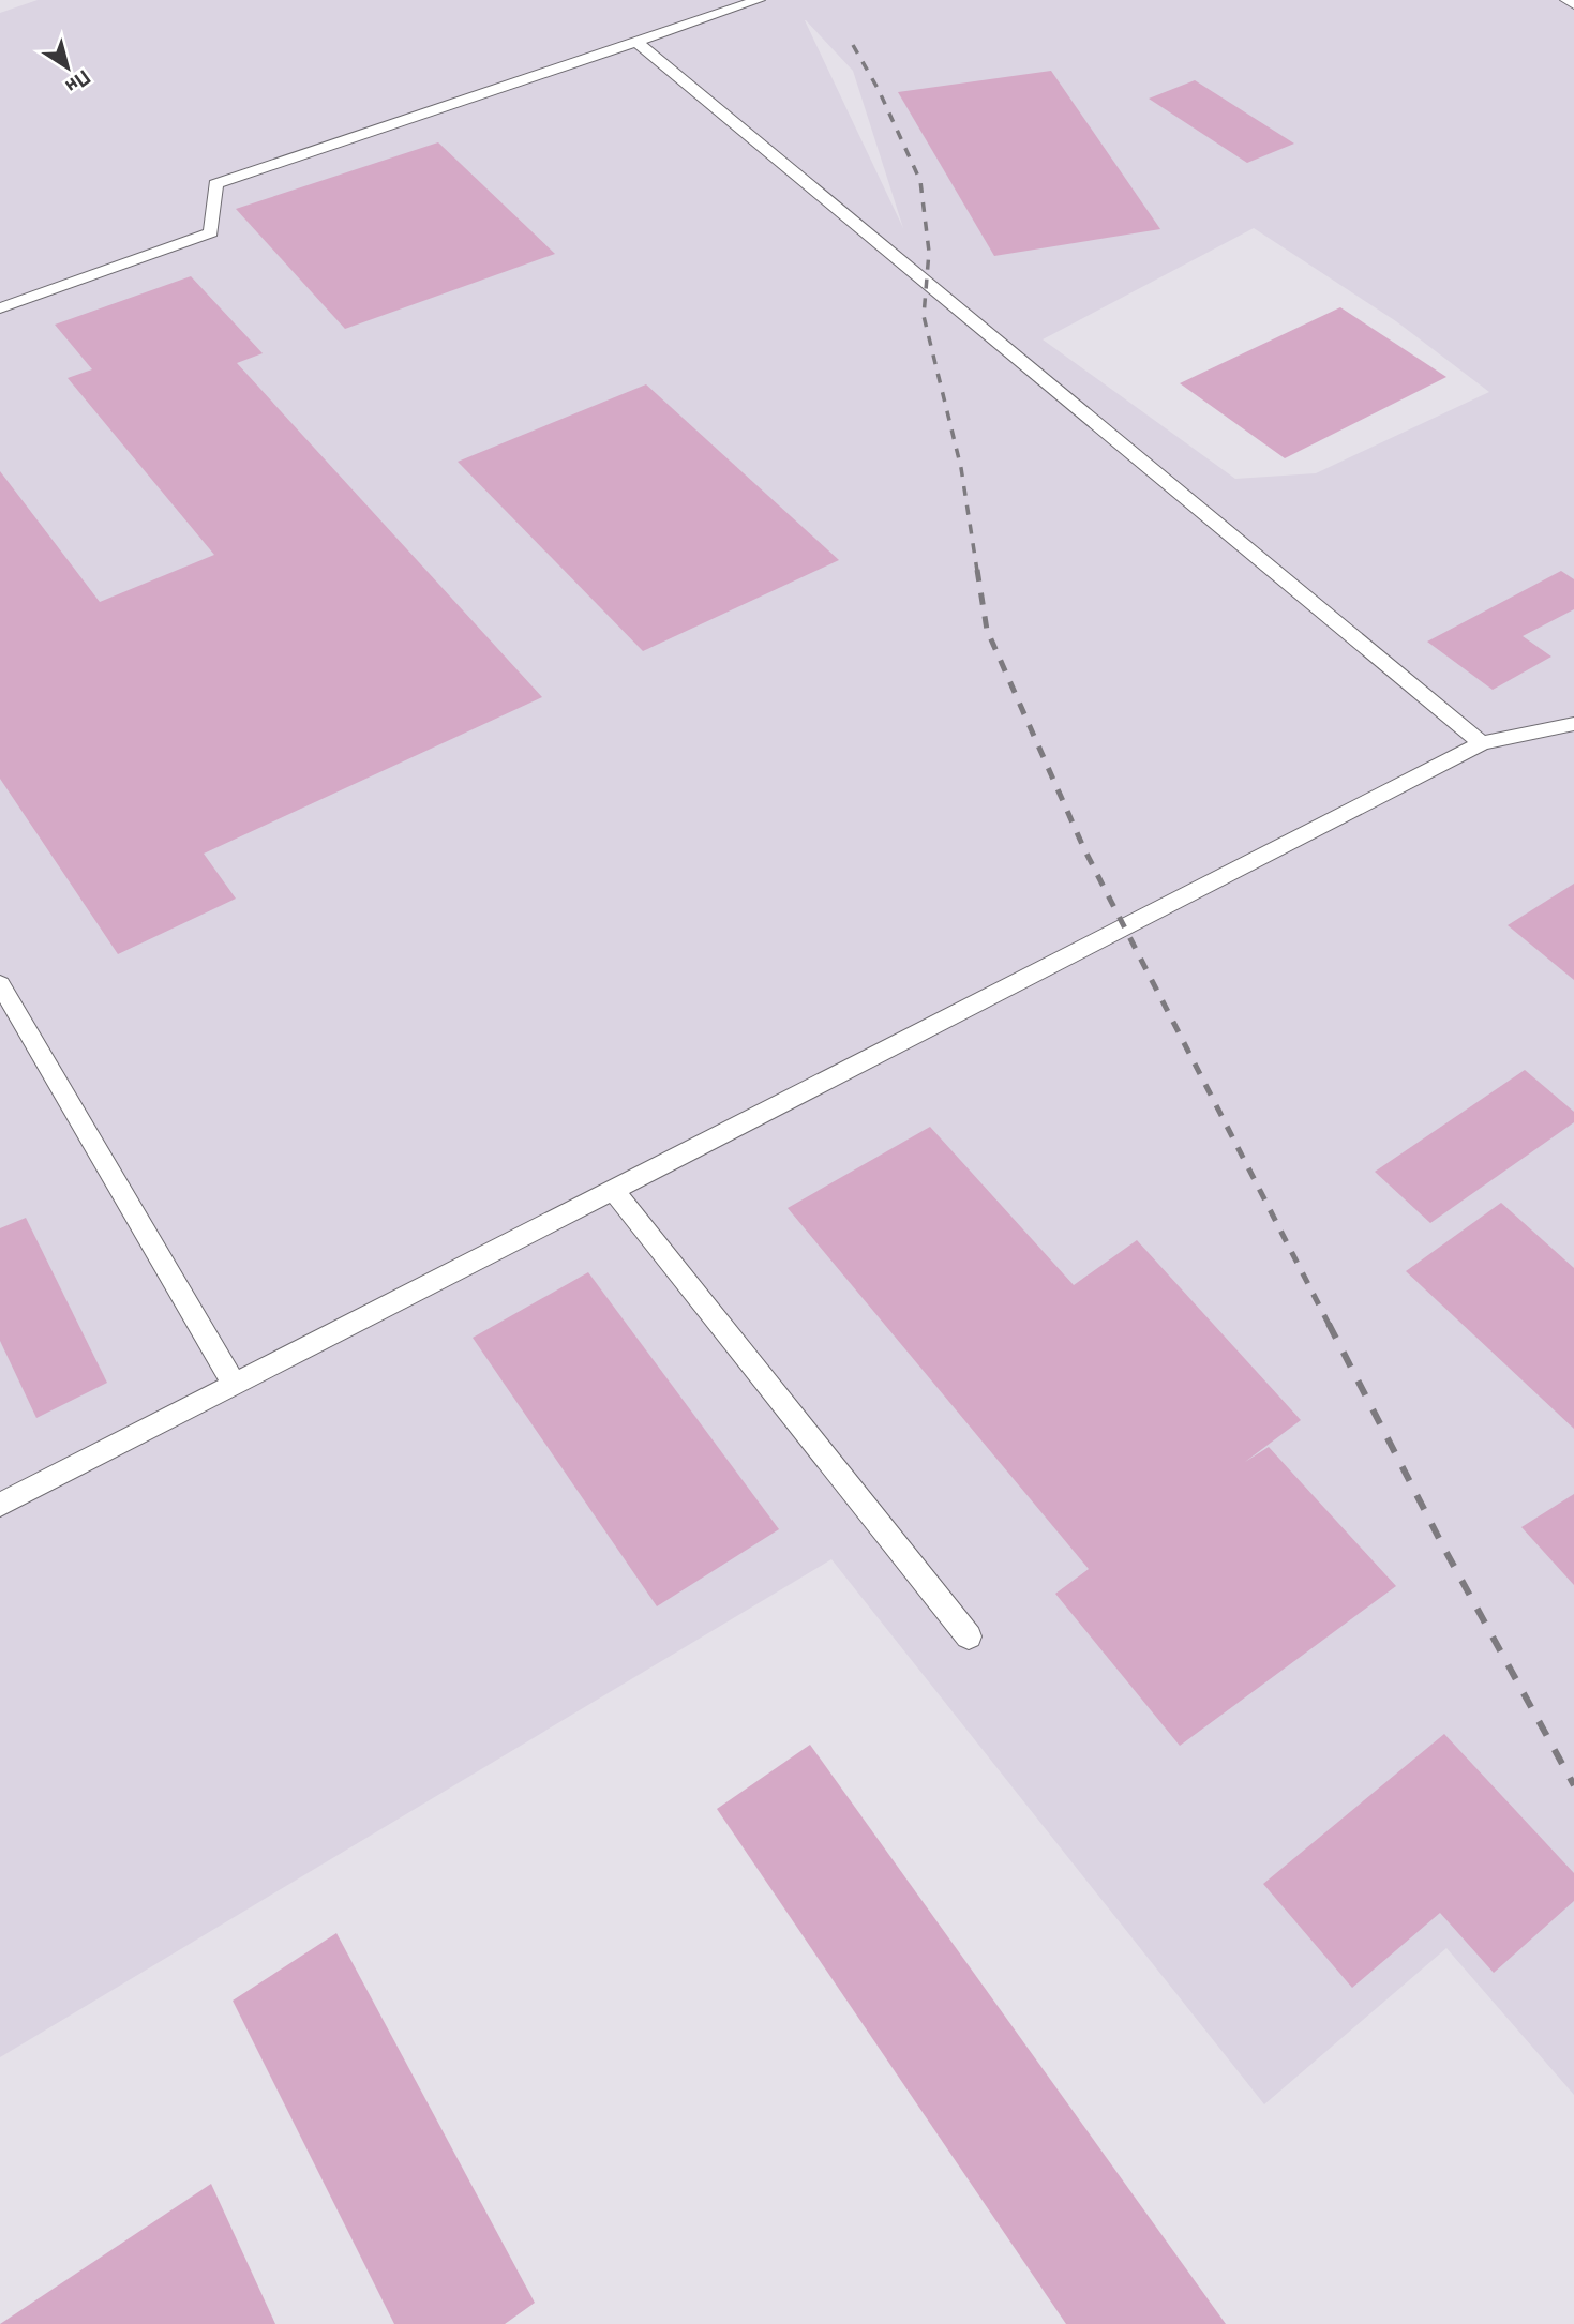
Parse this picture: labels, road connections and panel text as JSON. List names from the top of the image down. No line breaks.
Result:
{"north":"bottom right"}
